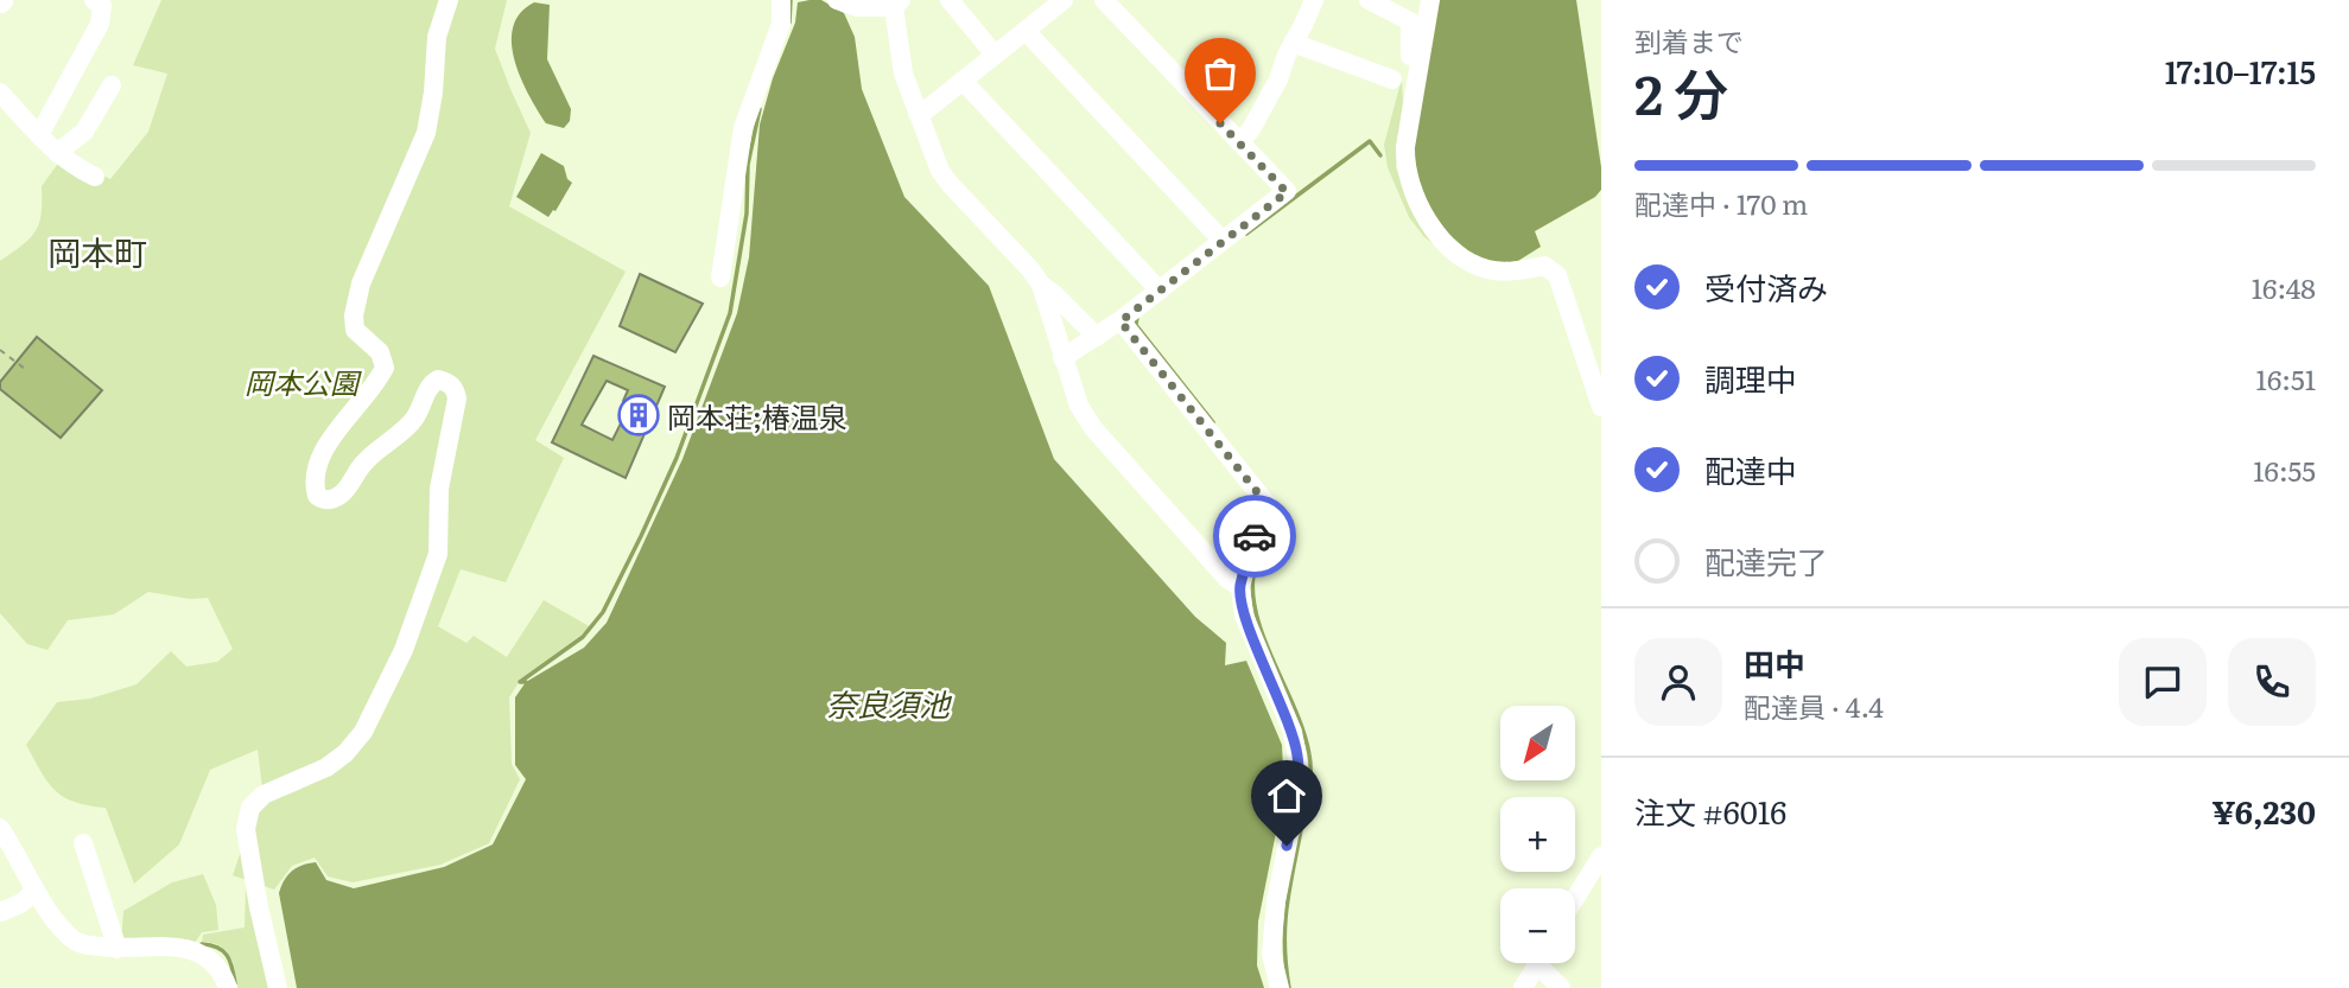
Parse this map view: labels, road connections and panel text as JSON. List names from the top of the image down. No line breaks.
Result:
{"districts":["岡本町"],"water":["奈良須池"],"parks":["岡本公園"],"places":{"building":["岡本荘;椿温泉"]},"north":"bottom left","page":{"heading":["2 分","到着まで","17:10–17:15"],"panel":["田中","配達員 · 4.4","注文 #6016","¥6,230"],"bar":"配達中 · 170 m","list":[["受付済み","16:48"],["調理中","16:51"],["配達中","16:55"],"配達完了"],"map_buttons":["+","−"]}}
